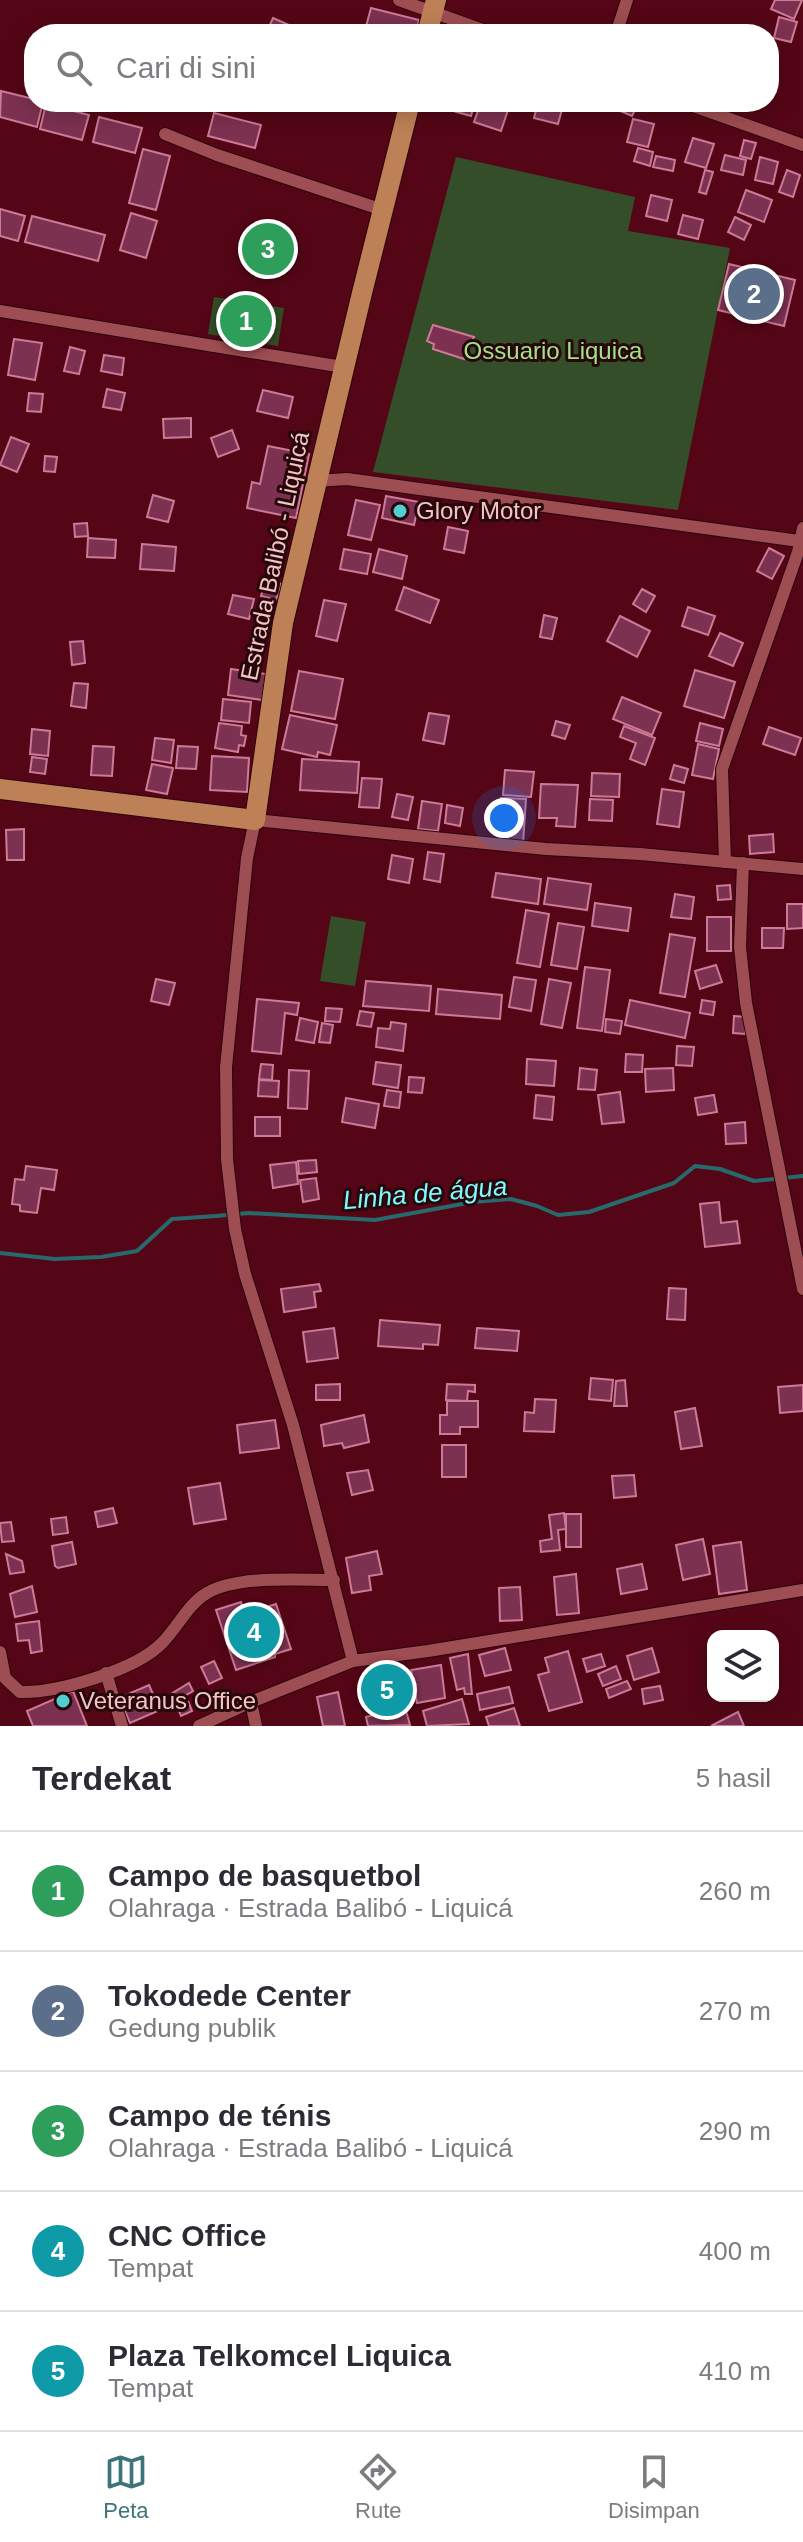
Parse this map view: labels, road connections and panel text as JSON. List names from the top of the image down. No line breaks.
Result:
{"streets":{"main road":["Estrada Balibó - Liquicá"]},"water":["Linha de água"],"parks":["Ossuario Liquica"],"places":["Glory Motor","Veteranus Office"],"page":{"search":"Cari di sini","pins":["3","2","1","4","5"],"heading":["Terdekat","5 hasil"],"list":[{"mark":"1","name":"Campo de basquetbol","note":"Olahraga · Estrada Balibó - Liquicá","value":"260 m"},{"mark":"2","name":"Tokodede Center","note":"Gedung publik","value":"270 m"},{"mark":"3","name":"Campo de ténis","note":"Olahraga · Estrada Balibó - Liquicá","value":"290 m"},{"mark":"4","name":"CNC Office","note":"Tempat","value":"400 m"},{"mark":"5","name":"Plaza Telkomcel Liquica","note":"Tempat","value":"410 m"}],"nav":["Peta","Rute","Disimpan"]}}
